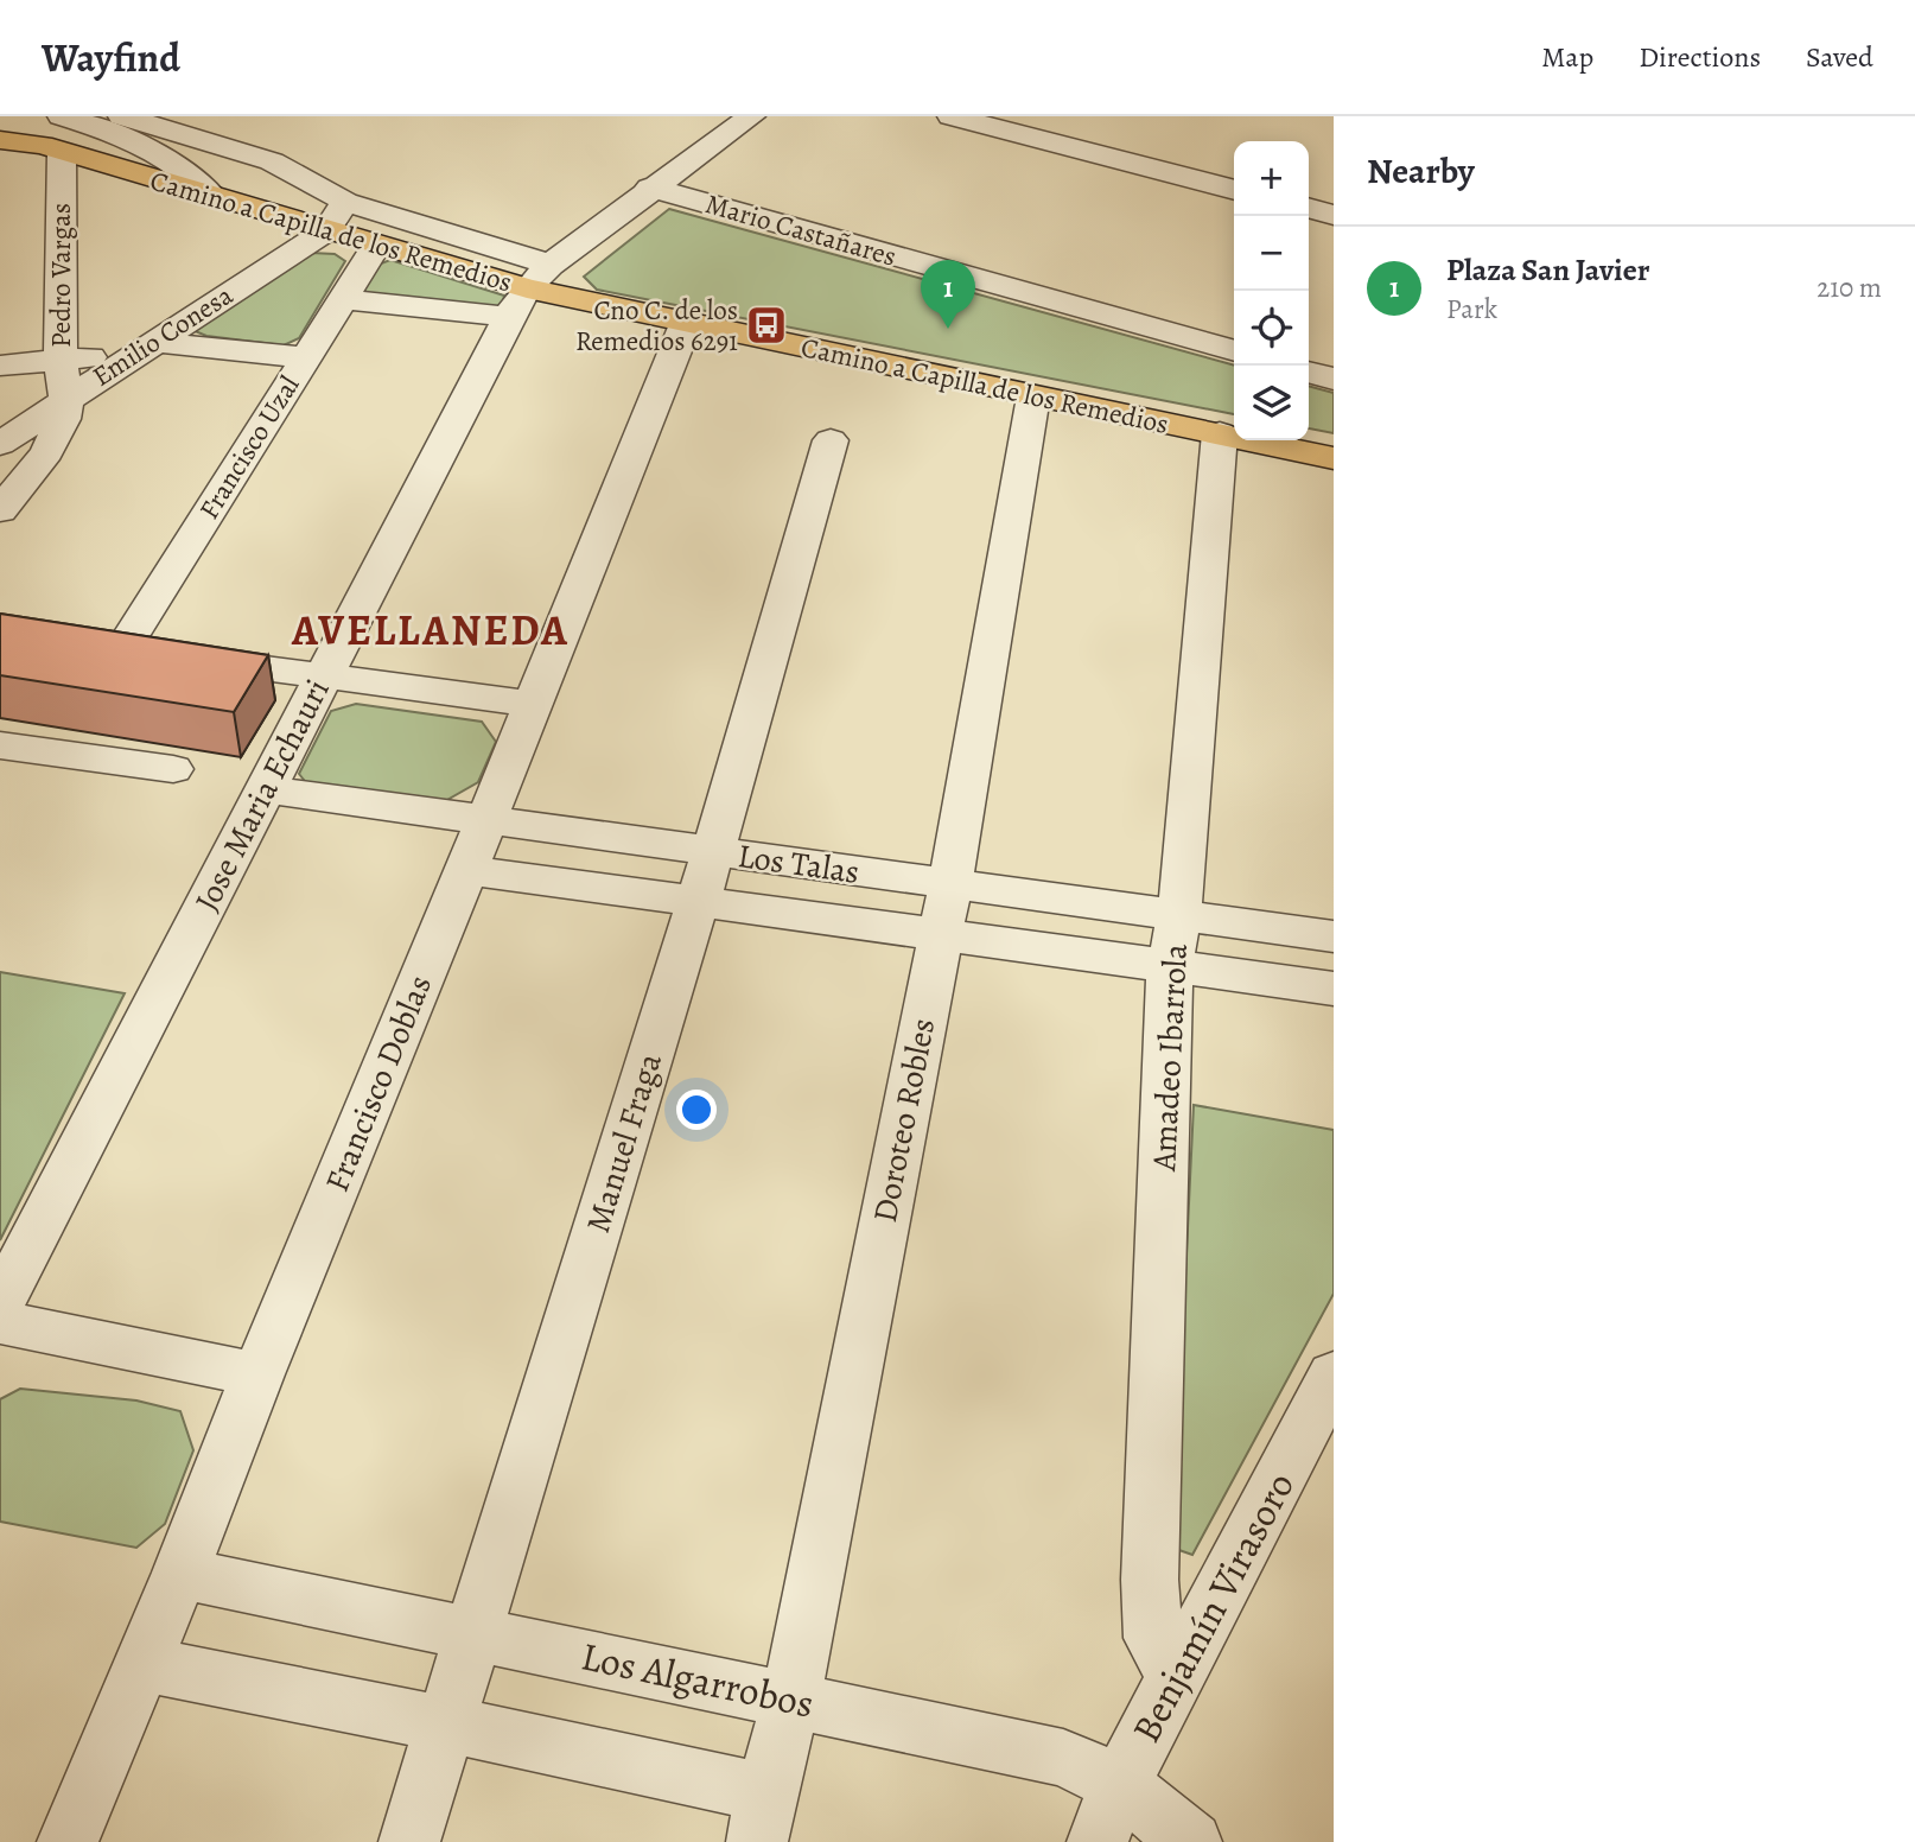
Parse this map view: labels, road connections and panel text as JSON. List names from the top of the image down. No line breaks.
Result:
{"streets":{"main road":["Camino a Capilla de los Remedios"],"street":["Mario Castañares","Pedro Vargas","Emilio Conesa","Francisco Uzal","Jose Maria Echauri","Los Talas","Amadeo Ibarrola","Francisco Doblas","Doroteo Robles","Manuel Fraga","Benjamín Virasoro","Los Algarrobos"]},"crossings":[["Camino a Capilla de los Remedios","Pedro Vargas"],["Camino a Capilla de los Remedios","Emilio Conesa"],["Camino a Capilla de los Remedios","Francisco Uzal"],["Camino a Capilla de los Remedios","Jose Maria Echauri"],["Camino a Capilla de los Remedios","Amadeo Ibarrola"],["Camino a Capilla de los Remedios","Francisco Doblas"],["Camino a Capilla de los Remedios","Doroteo Robles"],["Pedro Vargas","Emilio Conesa"],["Francisco Uzal","Jose Maria Echauri"],["Jose Maria Echauri","Los Talas"],["Los Talas","Amadeo Ibarrola"],["Los Talas","Francisco Doblas"],["Los Talas","Doroteo Robles"],["Los Talas","Manuel Fraga"],["Amadeo Ibarrola","Benjamín Virasoro"],["Francisco Doblas","Los Algarrobos"],["Doroteo Robles","Los Algarrobos"],["Manuel Fraga","Los Algarrobos"],["Benjamín Virasoro","Los Algarrobos"]],"districts":["AVELLANEDA"],"places":{"bus stop":["Cno C. de los Remedios 6291"]},"page":{"header":"Wayfind","nav":["Map","Directions","Saved"],"heading":"Nearby","map_buttons":["+","−"],"list":[{"mark":"1","name":"Plaza San Javier","note":"Park","value":"210 m"}],"pins":"1"}}
